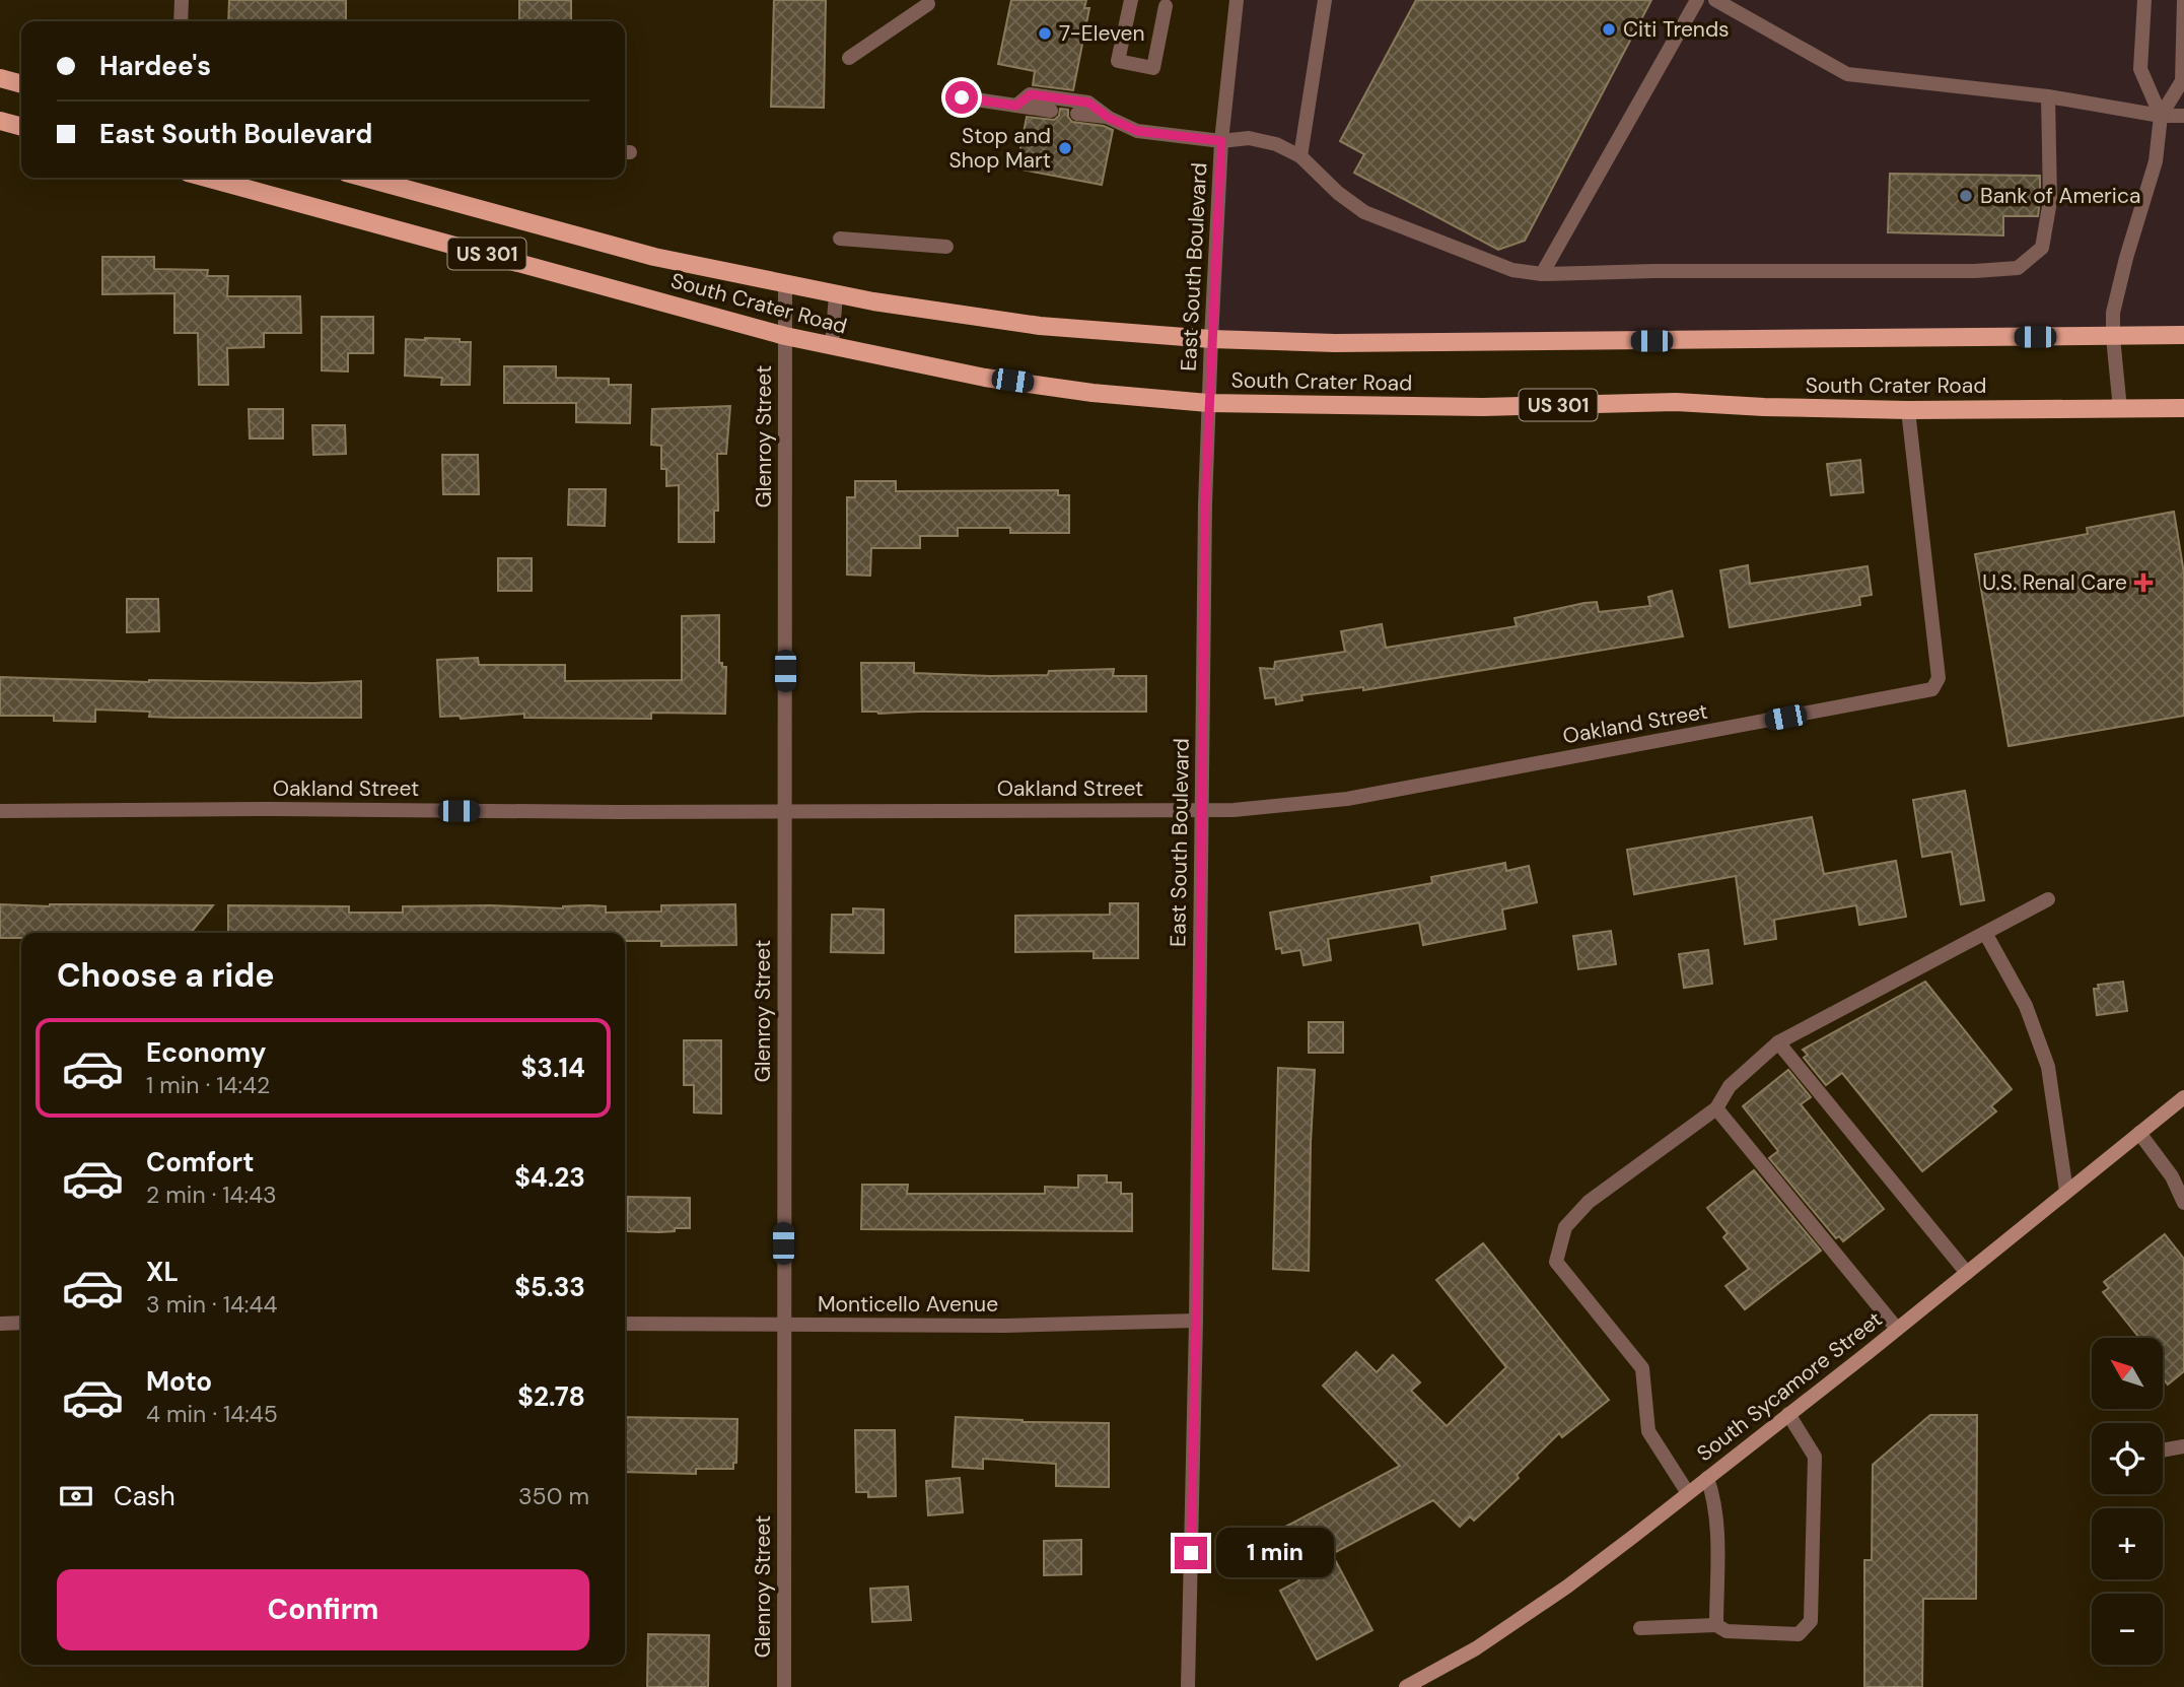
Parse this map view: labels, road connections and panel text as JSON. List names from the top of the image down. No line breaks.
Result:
{"streets":{"main road":["US 301","South Crater Road","South Sycamore Street"],"street":["East South Boulevard","Glenroy Street","Oakland Street","Monticello Avenue"]},"crossings":[["East South Boulevard","South Crater Road"],["East South Boulevard","Oakland Street"],["East South Boulevard","Monticello Avenue"],["South Crater Road","Glenroy Street"],["South Crater Road","Oakland Street"],["Glenroy Street","Oakland Street"],["Glenroy Street","Monticello Avenue"]],"places":{"other":["Citi Trends","7-Eleven","Stop and Shop Mart","Bank of America"],"health":["U.S. Renal Care"]},"north":"top left","page":{"banner":["Hardee's","East South Boulevard"],"heading":"Choose a ride","list":[{"name":"Economy","note":"1 min · 14:42","value":"$3.14"},{"name":"Comfort","note":"2 min · 14:43","value":"$4.23"},{"name":"XL","note":"3 min · 14:44","value":"$5.33"},{"name":"Moto","note":"4 min · 14:45","value":"$2.78"}],"map_buttons":["+","−"],"pay":["Cash","350 m"],"bubble":"1 min","buttons":"Confirm"}}
